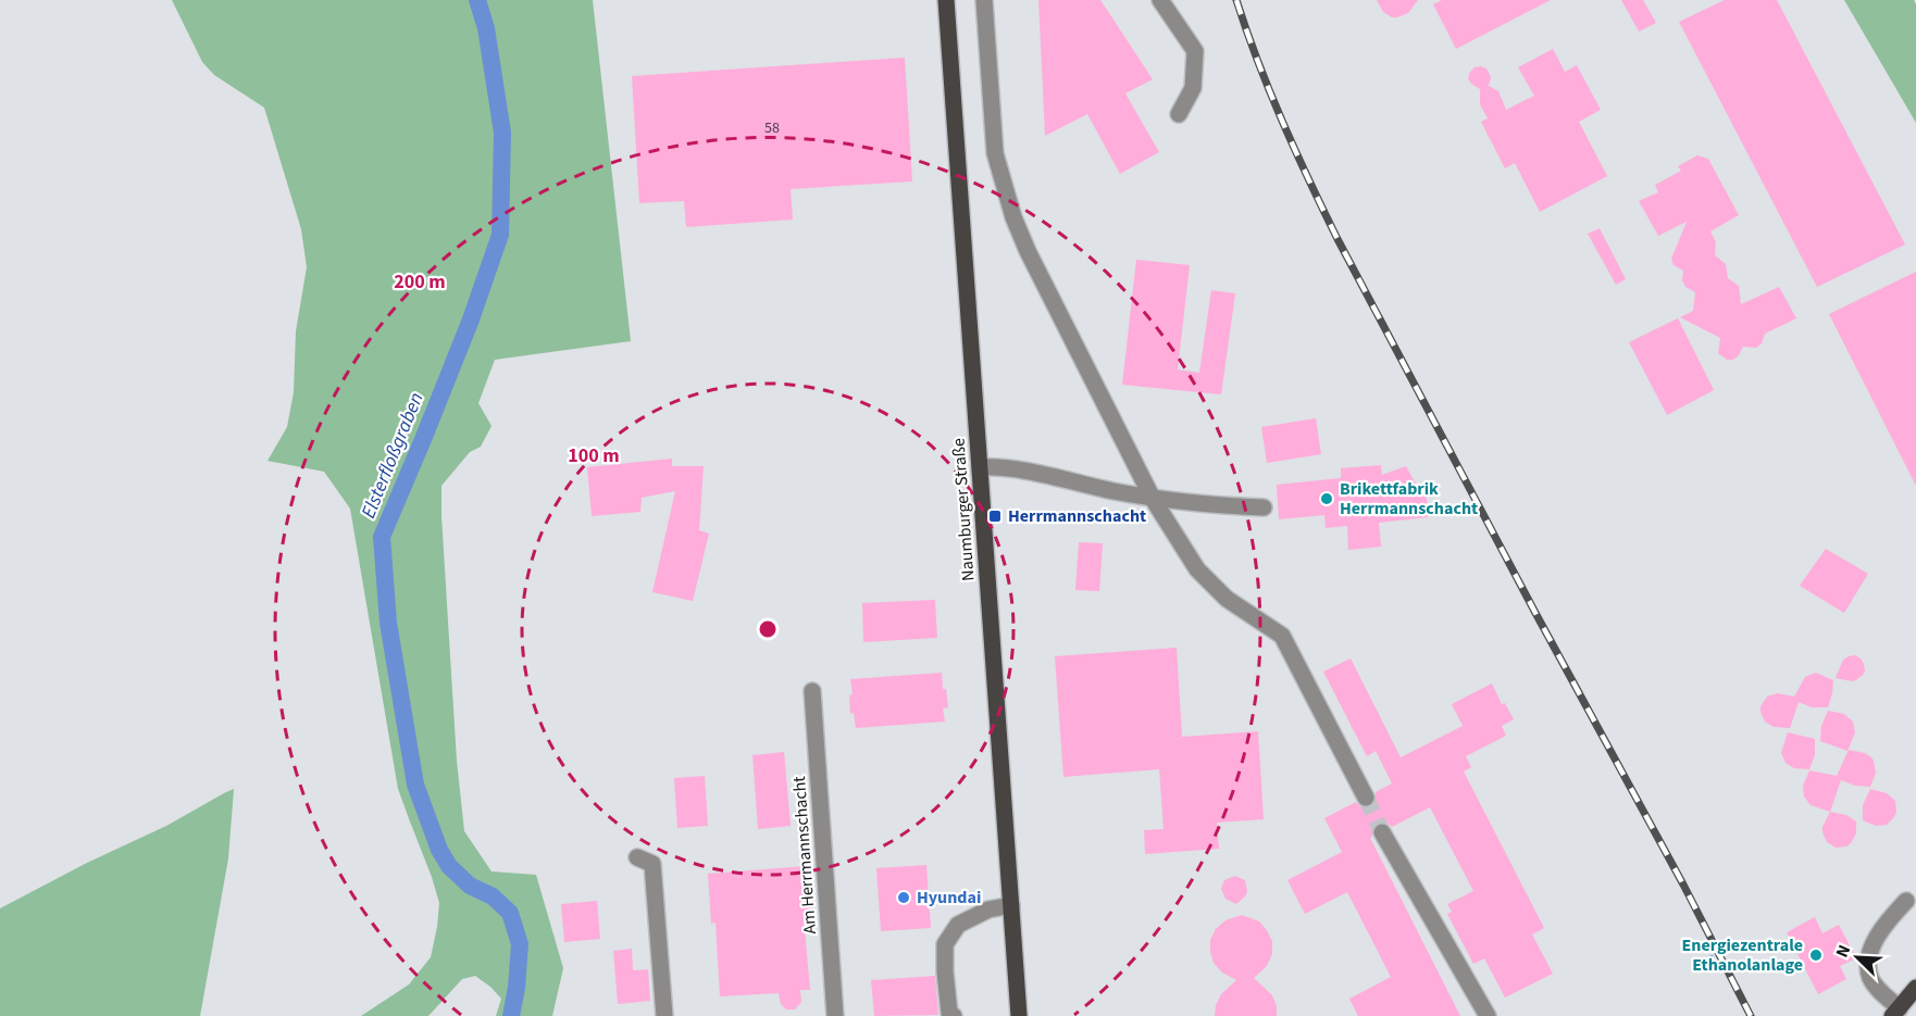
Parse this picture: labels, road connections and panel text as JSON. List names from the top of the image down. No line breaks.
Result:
{"streets":{"main road":["Naumburger Straße"],"street":["Am Herrmannschacht"]},"water":["Elsterfloßgraben"],"places":{"other":["Brikettfabrik Herrmannschacht","Hyundai","Energiezentrale Ethanolanlage"],"transit":["Herrmannschacht"]},"house_numbers":["58"],"north":"top left","rings":["200 m","100 m"]}
